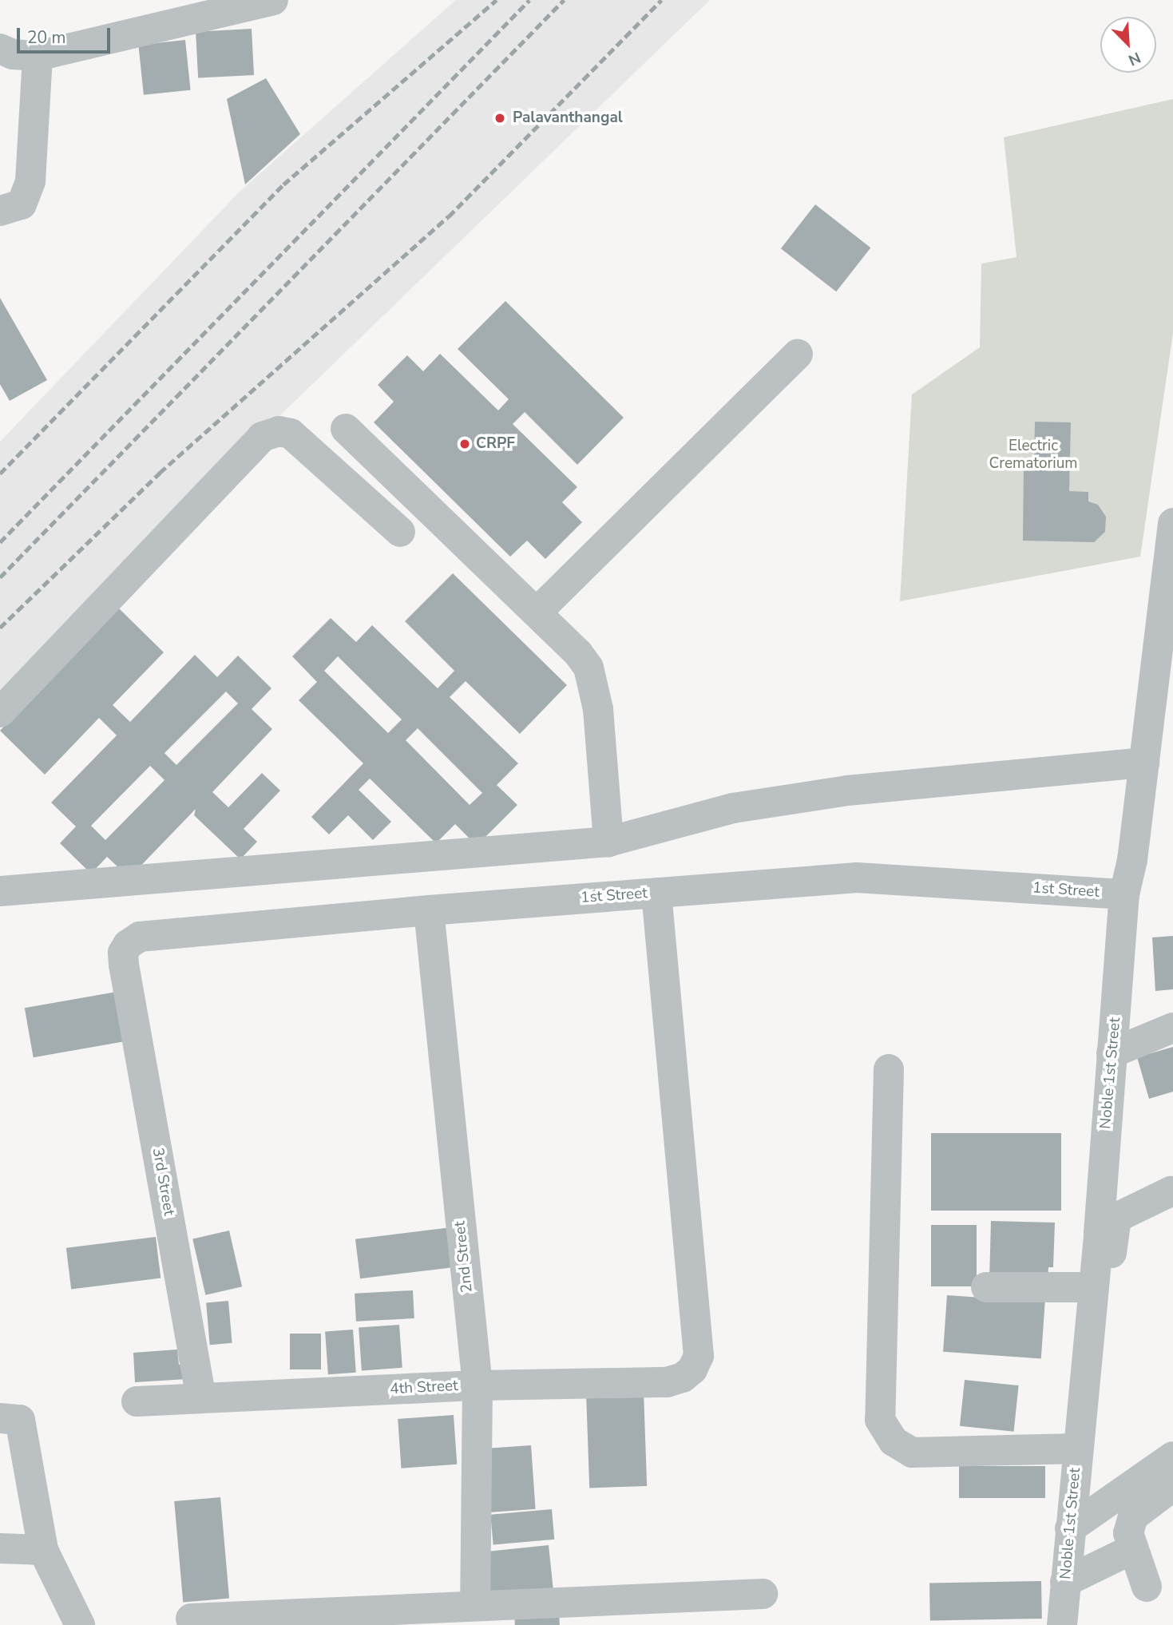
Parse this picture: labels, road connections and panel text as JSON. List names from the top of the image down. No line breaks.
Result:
{"streets":{"street":["1st Street","Noble 1st Street","3rd Street","2nd Street","4th Street"]},"crossings":[["1st Street","Noble 1st Street"],["1st Street","3rd Street"],["1st Street","2nd Street"],["1st Street","4th Street"],["3rd Street","4th Street"],["2nd Street","4th Street"]],"parks":["Electric Crematorium"],"places":["Palavanthangal","CRPF"],"scale_bar":"20 m","north":"bottom right"}
